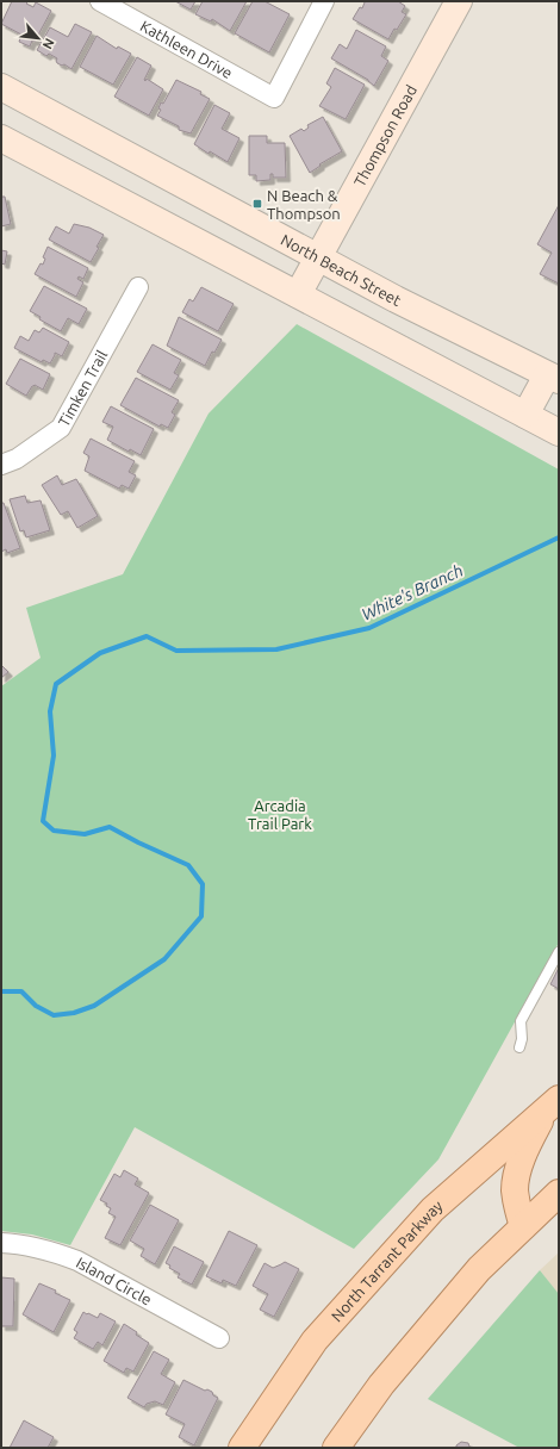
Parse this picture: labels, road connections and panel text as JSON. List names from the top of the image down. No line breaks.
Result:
{"streets":{"main road":["Thompson Road","North Beach Street","North Tarrant Parkway"],"street":["Kathleen Drive","Timken Trail","Island Circle"]},"crossings":[["Thompson Road","North Beach Street"]],"water":["White's Branch"],"parks":["Arcadia Trail Park"],"places":{"transit":["N Beach & Thompson"]},"north":"bottom right"}
